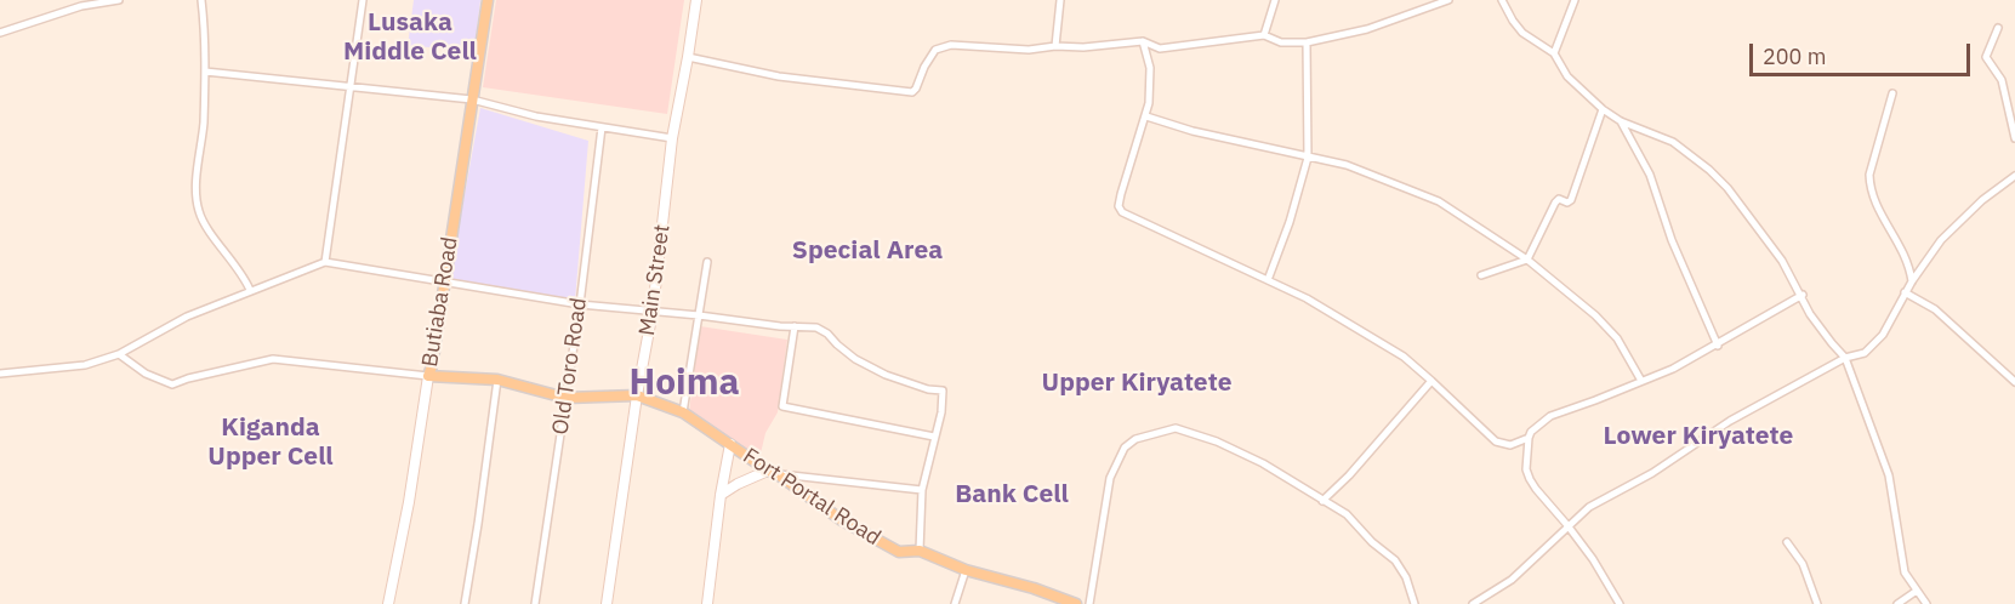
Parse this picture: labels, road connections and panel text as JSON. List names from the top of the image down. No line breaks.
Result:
{"streets":{"main road":["Butiaba Road","Fort Portal Road"],"street":["Main Street","Old Toro Road"]},"crossings":[["Main Street","Fort Portal Road"]],"districts":["Lusaka Middle Cell","Special Area","Hoima","Upper Kiryatete","Kiganda Upper Cell","Lower Kiryatete","Bank Cell"],"scale_bar":"200 m"}
